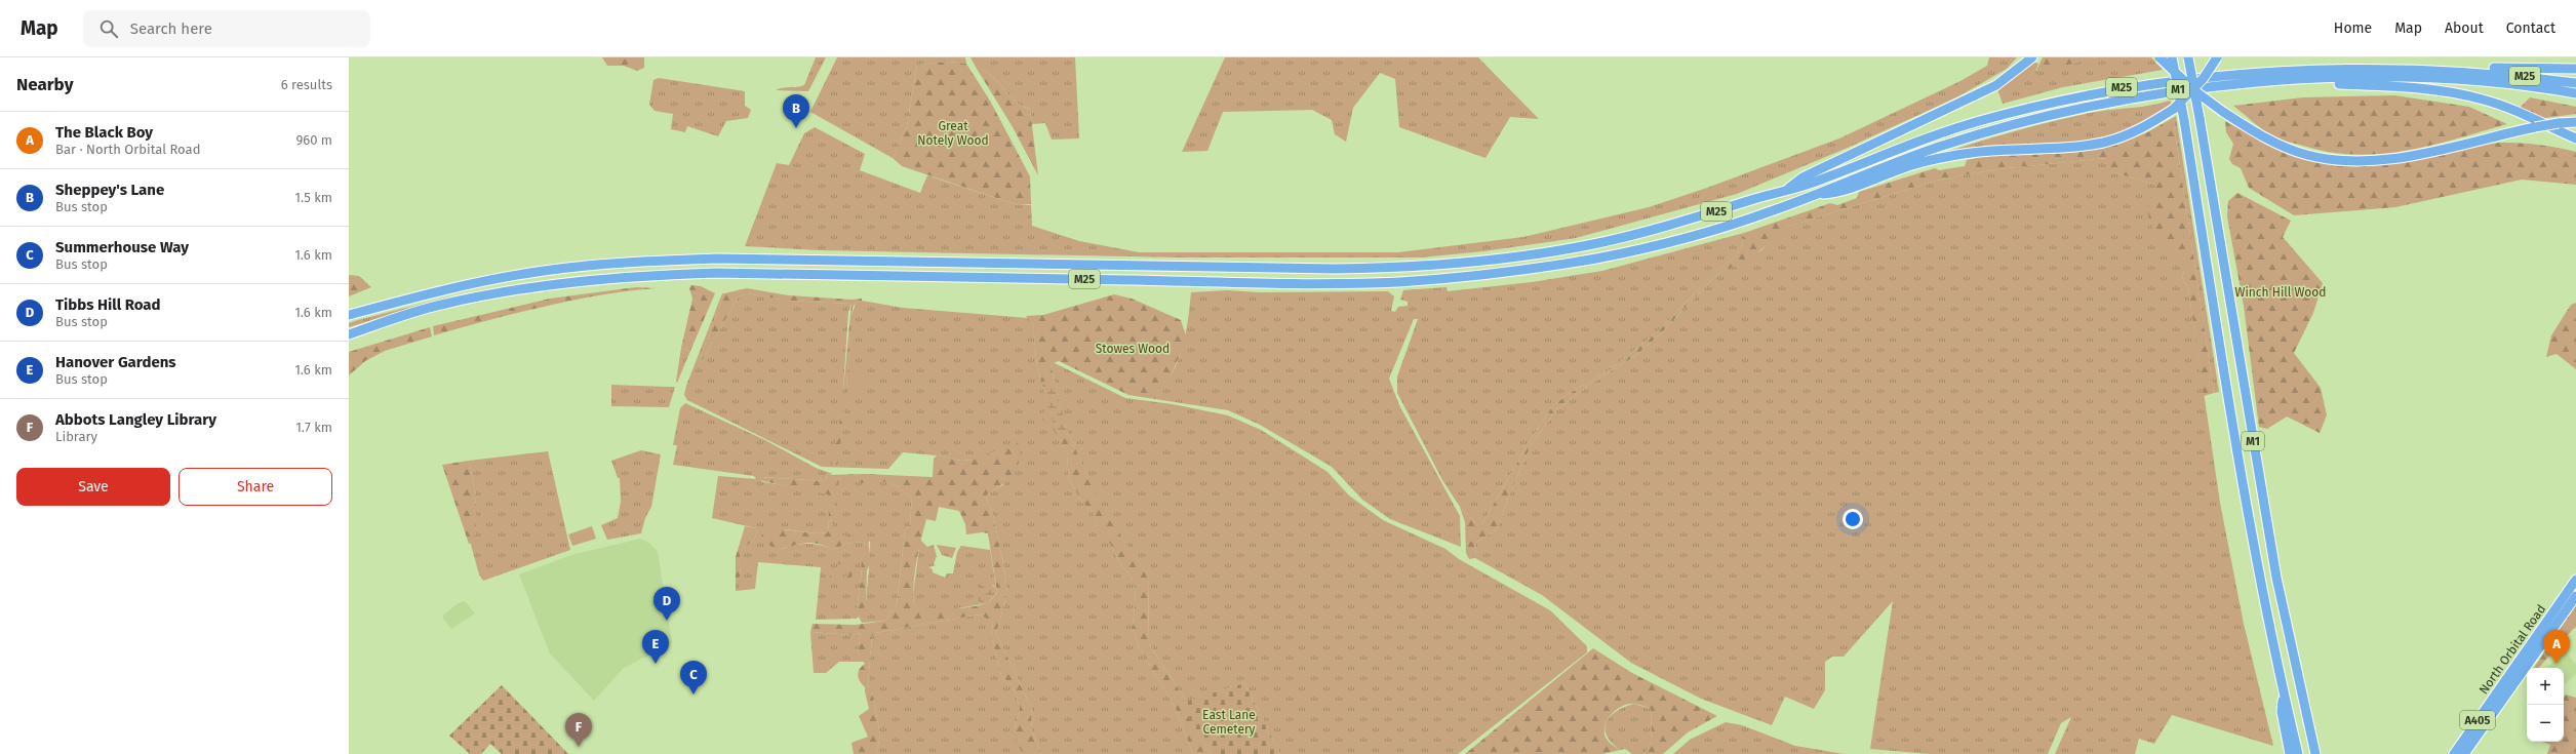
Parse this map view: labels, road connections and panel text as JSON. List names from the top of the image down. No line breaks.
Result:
{"streets":{"highway":["M25","M1","North Orbital Road","A405"]},"parks":["Great Notely Wood","Winch Hill Wood","Stowes Wood","East Lane Cemetery"],"page":{"header":"Map","search":"Search here","nav":["Home","Map","About","Contact"],"heading":["Nearby","6 results"],"pins":["B","D","A","E","C","F"],"list":[{"mark":"A","name":"The Black Boy","note":"Bar · North Orbital Road","value":"960 m"},{"mark":"B","name":"Sheppey's Lane","note":"Bus stop","value":"1.5 km"},{"mark":"C","name":"Summerhouse Way","note":"Bus stop","value":"1.6 km"},{"mark":"D","name":"Tibbs Hill Road","note":"Bus stop","value":"1.6 km"},{"mark":"E","name":"Hanover Gardens","note":"Bus stop","value":"1.6 km"},{"mark":"F","name":"Abbots Langley Library","note":"Library","value":"1.7 km"}],"buttons":["Save","Share"],"map_buttons":["+","−"]}}
